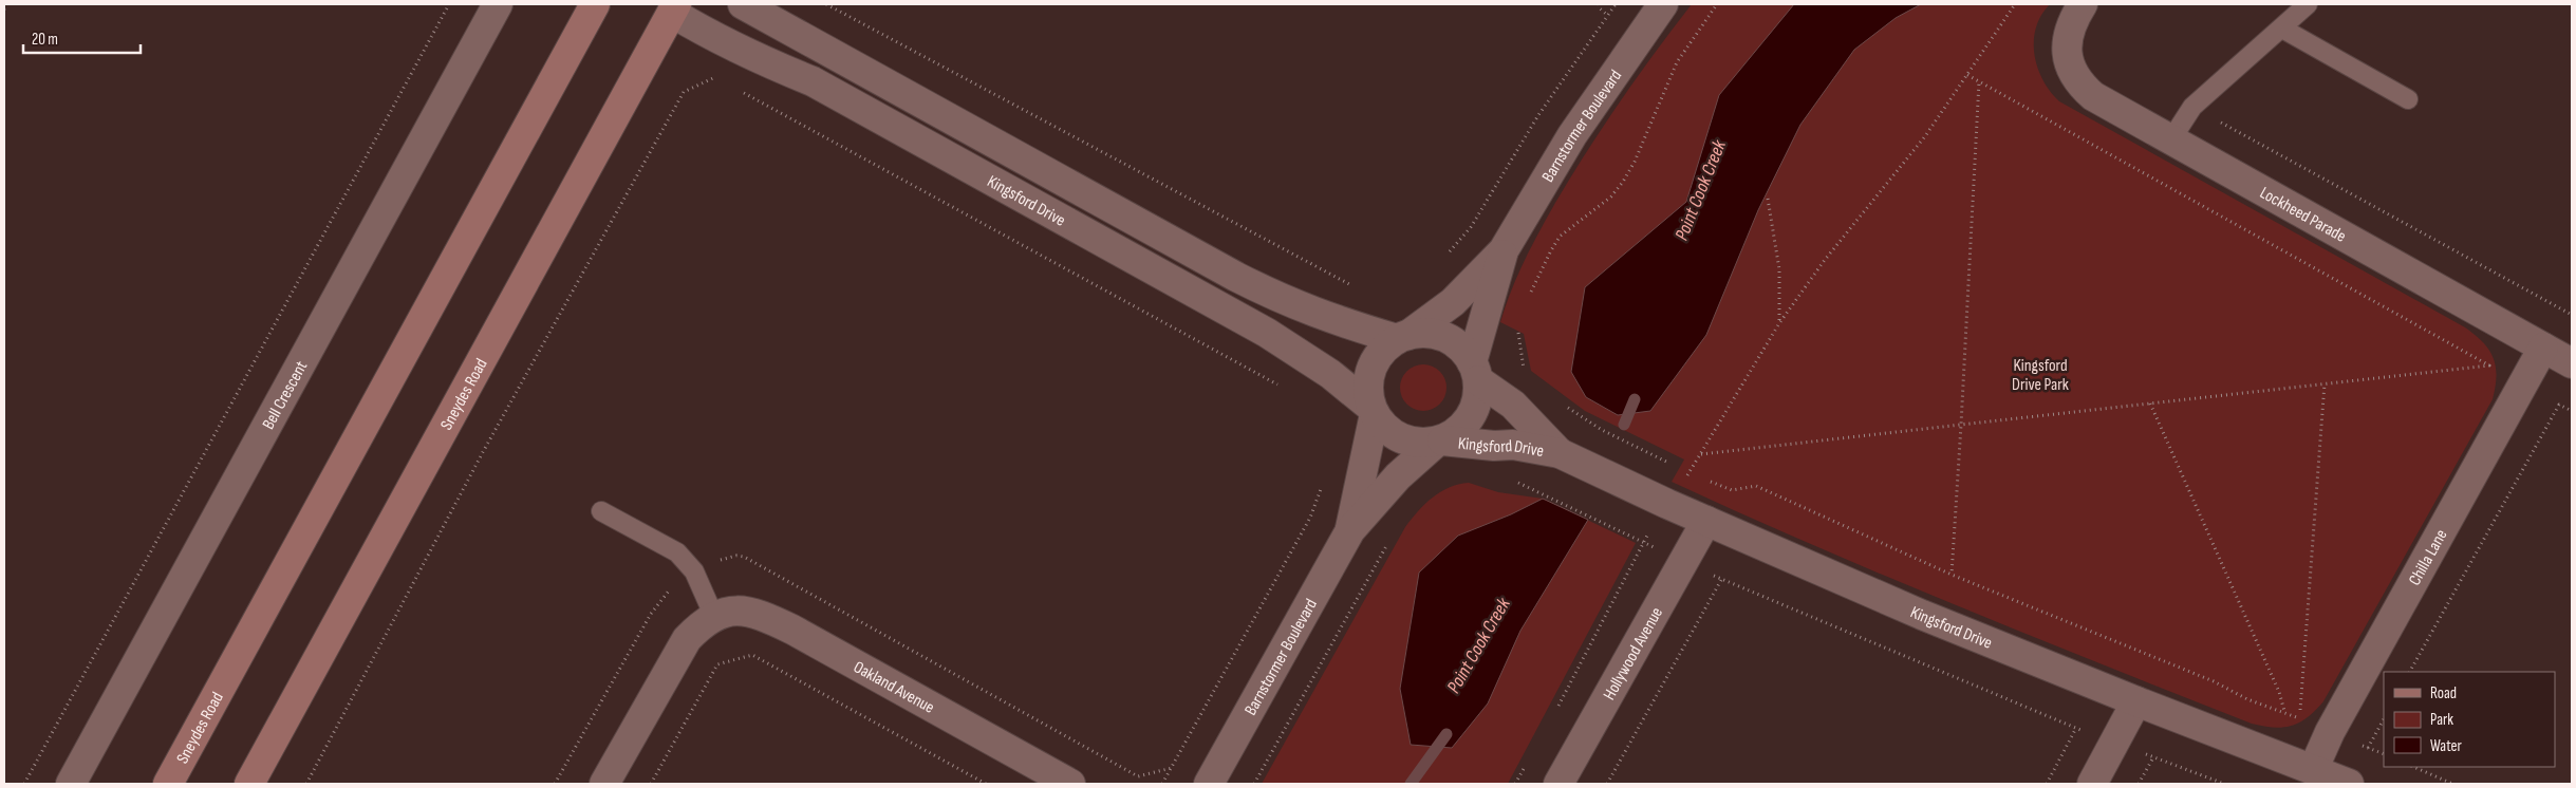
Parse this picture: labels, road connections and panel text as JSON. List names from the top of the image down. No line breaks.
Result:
{"streets":{"main road":["Sneydes Road"],"street":["Barnstormer Boulevard","Kingsford Drive","Lockheed Parade","Bell Crescent","Chilla Lane","Hollywood Avenue","Oakland Avenue"]},"crossings":[["Barnstormer Boulevard","Kingsford Drive"],["Kingsford Drive","Sneydes Road"],["Kingsford Drive","Chilla Lane"],["Kingsford Drive","Hollywood Avenue"],["Lockheed Parade","Chilla Lane"]],"water":["Point Cook Creek"],"parks":["Kingsford Drive Park"],"legend":["Road","Park","Water"],"scale_bar":"20 m"}
